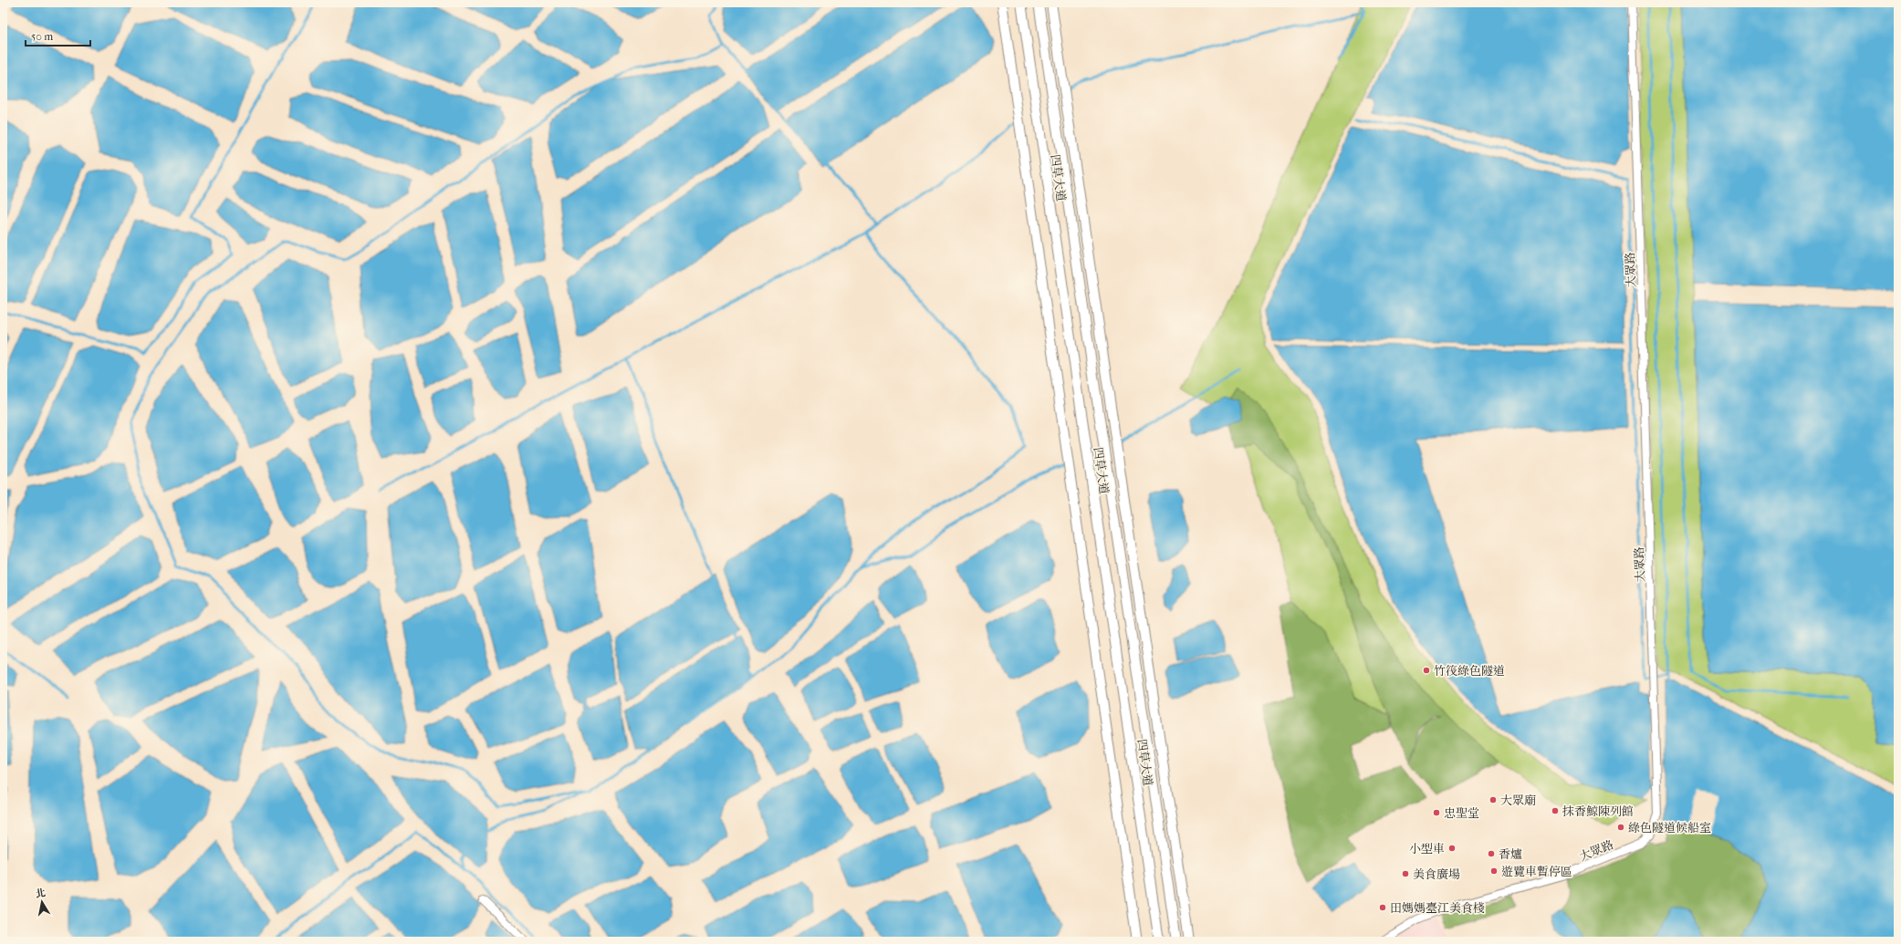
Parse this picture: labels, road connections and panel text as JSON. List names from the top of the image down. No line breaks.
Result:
{"streets":{"street":["四草大道","大眾路"]},"places":["竹筏綠色隧道","大眾廟","抹香鯨陳列館","忠聖堂","綠色隧道候船室","小型車","香爐","遊覽車暫停區","美食廣場","田媽媽臺江美食棧"],"scale_bar":"50 m","north":"top"}
